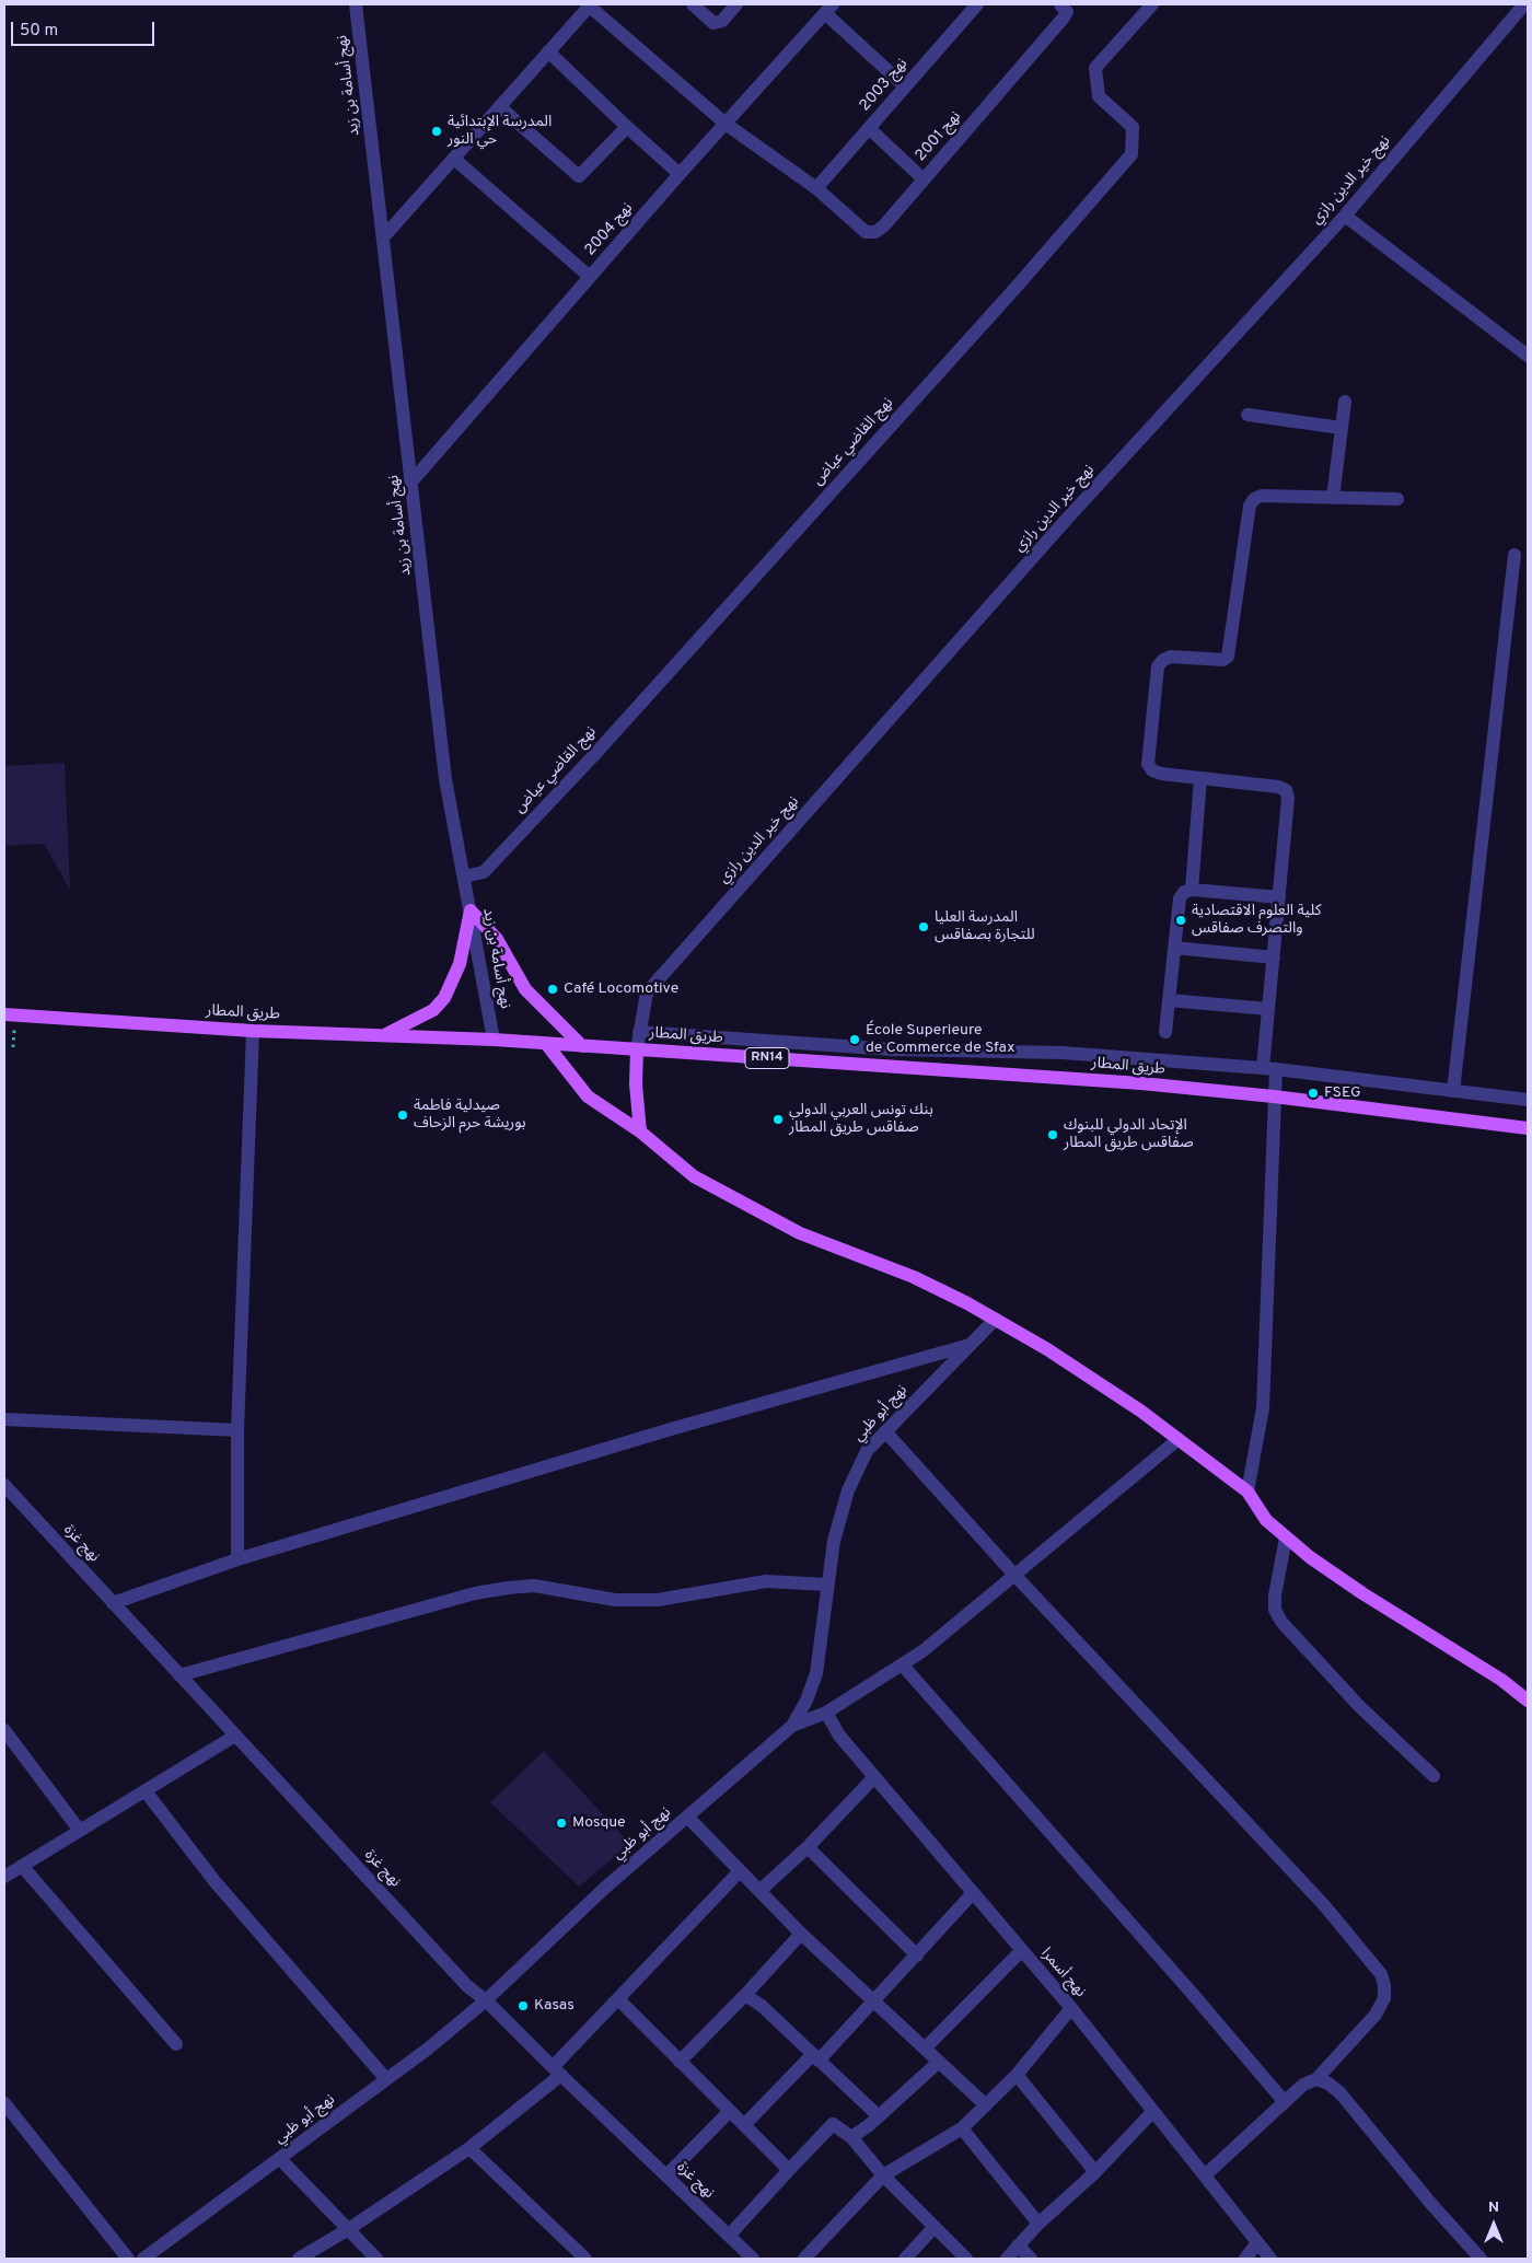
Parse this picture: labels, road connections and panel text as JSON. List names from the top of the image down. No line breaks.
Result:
{"streets":{"main road":["طريق المطار","RN14"],"street":["نهج أسامة بن زيد","نهج 2003","نهج 2001","نهج خير الدين رازي","نهج 2004","نهج القاضي عياض","نهج أبو ظبي","نهج غزة","نهج أسمرا"]},"crossings":[["نهج أسامة بن زيد","نهج 2004"],["نهج أسامة بن زيد","نهج القاضي عياض"],["نهج أسامة بن زيد","طريق المطار"],["نهج 2003","نهج 2001"],["نهج 2001","نهج 2004"],["نهج خير الدين رازي","طريق المطار"],["نهج أبو ظبي","نهج غزة"]],"places":["المدرسة الإبتدائية حي النور","كلية العلوم الاقتصادية والتصرف صفاقس","المدرسة العليا للتجارة بصفاقس","Café Locomotive","École Superieure de Commerce de Sfax","FSEG","صيدلية فاطمة بوريشة حرم الزحاف","بنك تونس العربي الدولي صفاقس طريق المطار","الإتحاد الدولي للبنوك صفاقس طريق المطار","Mosque","Kasas"],"scale_bar":"50 m","north":"top"}
